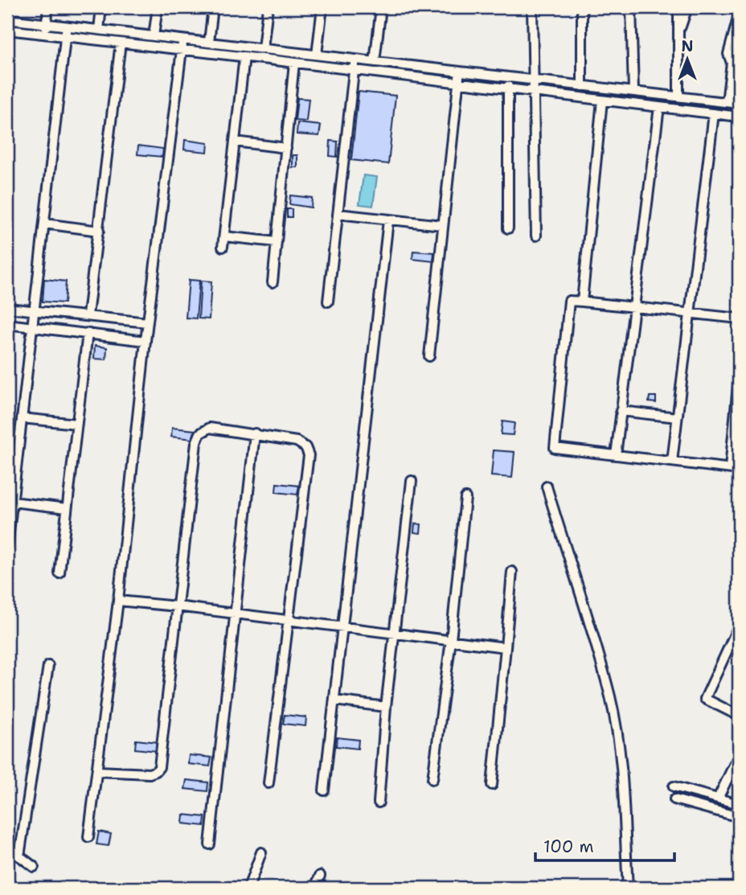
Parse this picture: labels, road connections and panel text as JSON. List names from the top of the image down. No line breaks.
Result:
{"scale_bar":"100 m","north":"top"}
